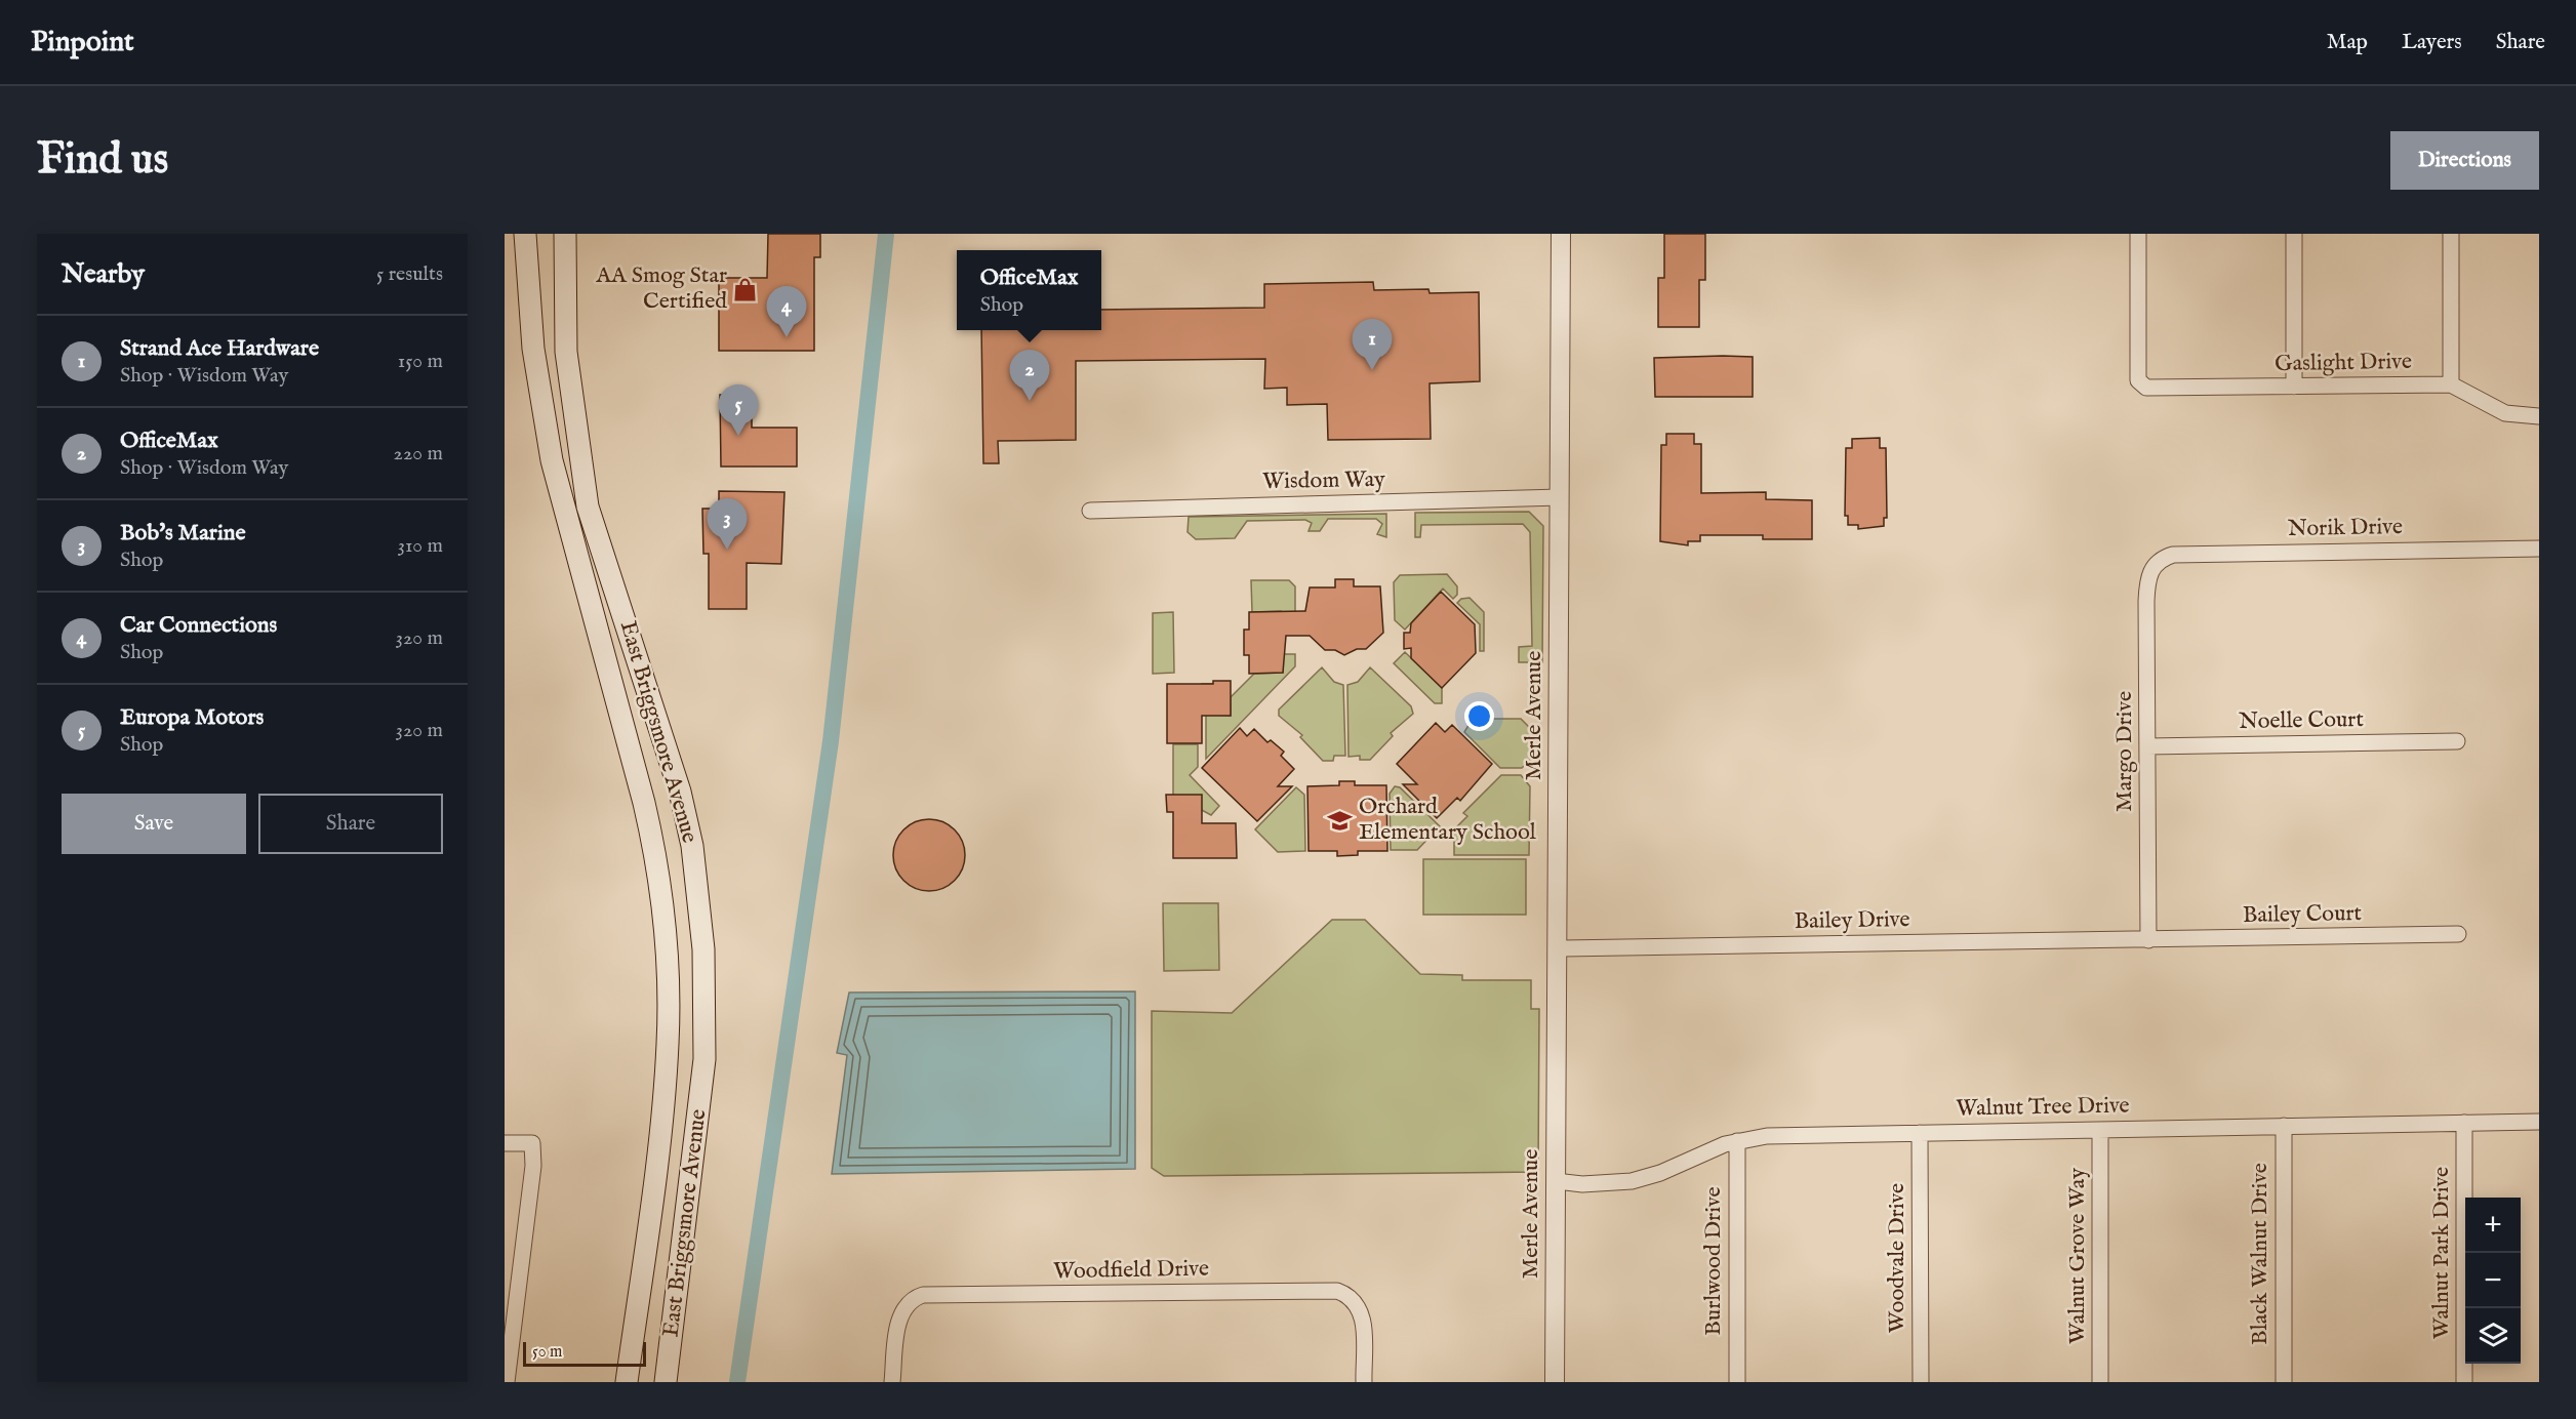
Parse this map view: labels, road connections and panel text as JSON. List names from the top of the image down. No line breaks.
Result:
{"streets":{"main road":["East Briggsmore Avenue"],"street":["Gaslight Drive","Wisdom Way","Norik Drive","Merle Avenue","Noelle Court","Margo Drive","Bailey Court","Bailey Drive","Walnut Tree Drive","Walnut Park Drive","Black Walnut Drive","Walnut Grove Way","Woodvale Drive","Burlwood Drive","Woodfield Drive"]},"crossings":[["Wisdom Way","Merle Avenue"],["Norik Drive","Margo Drive"],["Merle Avenue","Bailey Drive"],["Merle Avenue","Walnut Tree Drive"],["Noelle Court","Margo Drive"],["Margo Drive","Bailey Court"],["Margo Drive","Bailey Drive"],["Bailey Court","Bailey Drive"],["Walnut Tree Drive","Walnut Park Drive"],["Walnut Tree Drive","Black Walnut Drive"],["Walnut Tree Drive","Walnut Grove Way"],["Walnut Tree Drive","Woodvale Drive"],["Walnut Tree Drive","Burlwood Drive"]],"places":{"shop":["AA Smog Star Certified"],"school or university":["Orchard Elementary School"]},"scale_bar":"50 m","page":{"header":"Pinpoint","nav":["Map","Layers","Share"],"buttons":["Directions",["Save","Share"]],"title":"Find us","heading":["Nearby","5 results"],"popup":["OfficeMax","Shop"],"pins":["4","1","2","5","3"],"list":[{"mark":"1","name":"Strand Ace Hardware","note":"Shop · Wisdom Way","value":"150 m"},{"mark":"2","name":"OfficeMax","note":"Shop · Wisdom Way","value":"220 m"},{"mark":"3","name":"Bob's Marine","note":"Shop","value":"310 m"},{"mark":"4","name":"Car Connections","note":"Shop","value":"320 m"},{"mark":"5","name":"Europa Motors","note":"Shop","value":"320 m"}],"map_buttons":["+","−"],"scale":"50 m"}}
